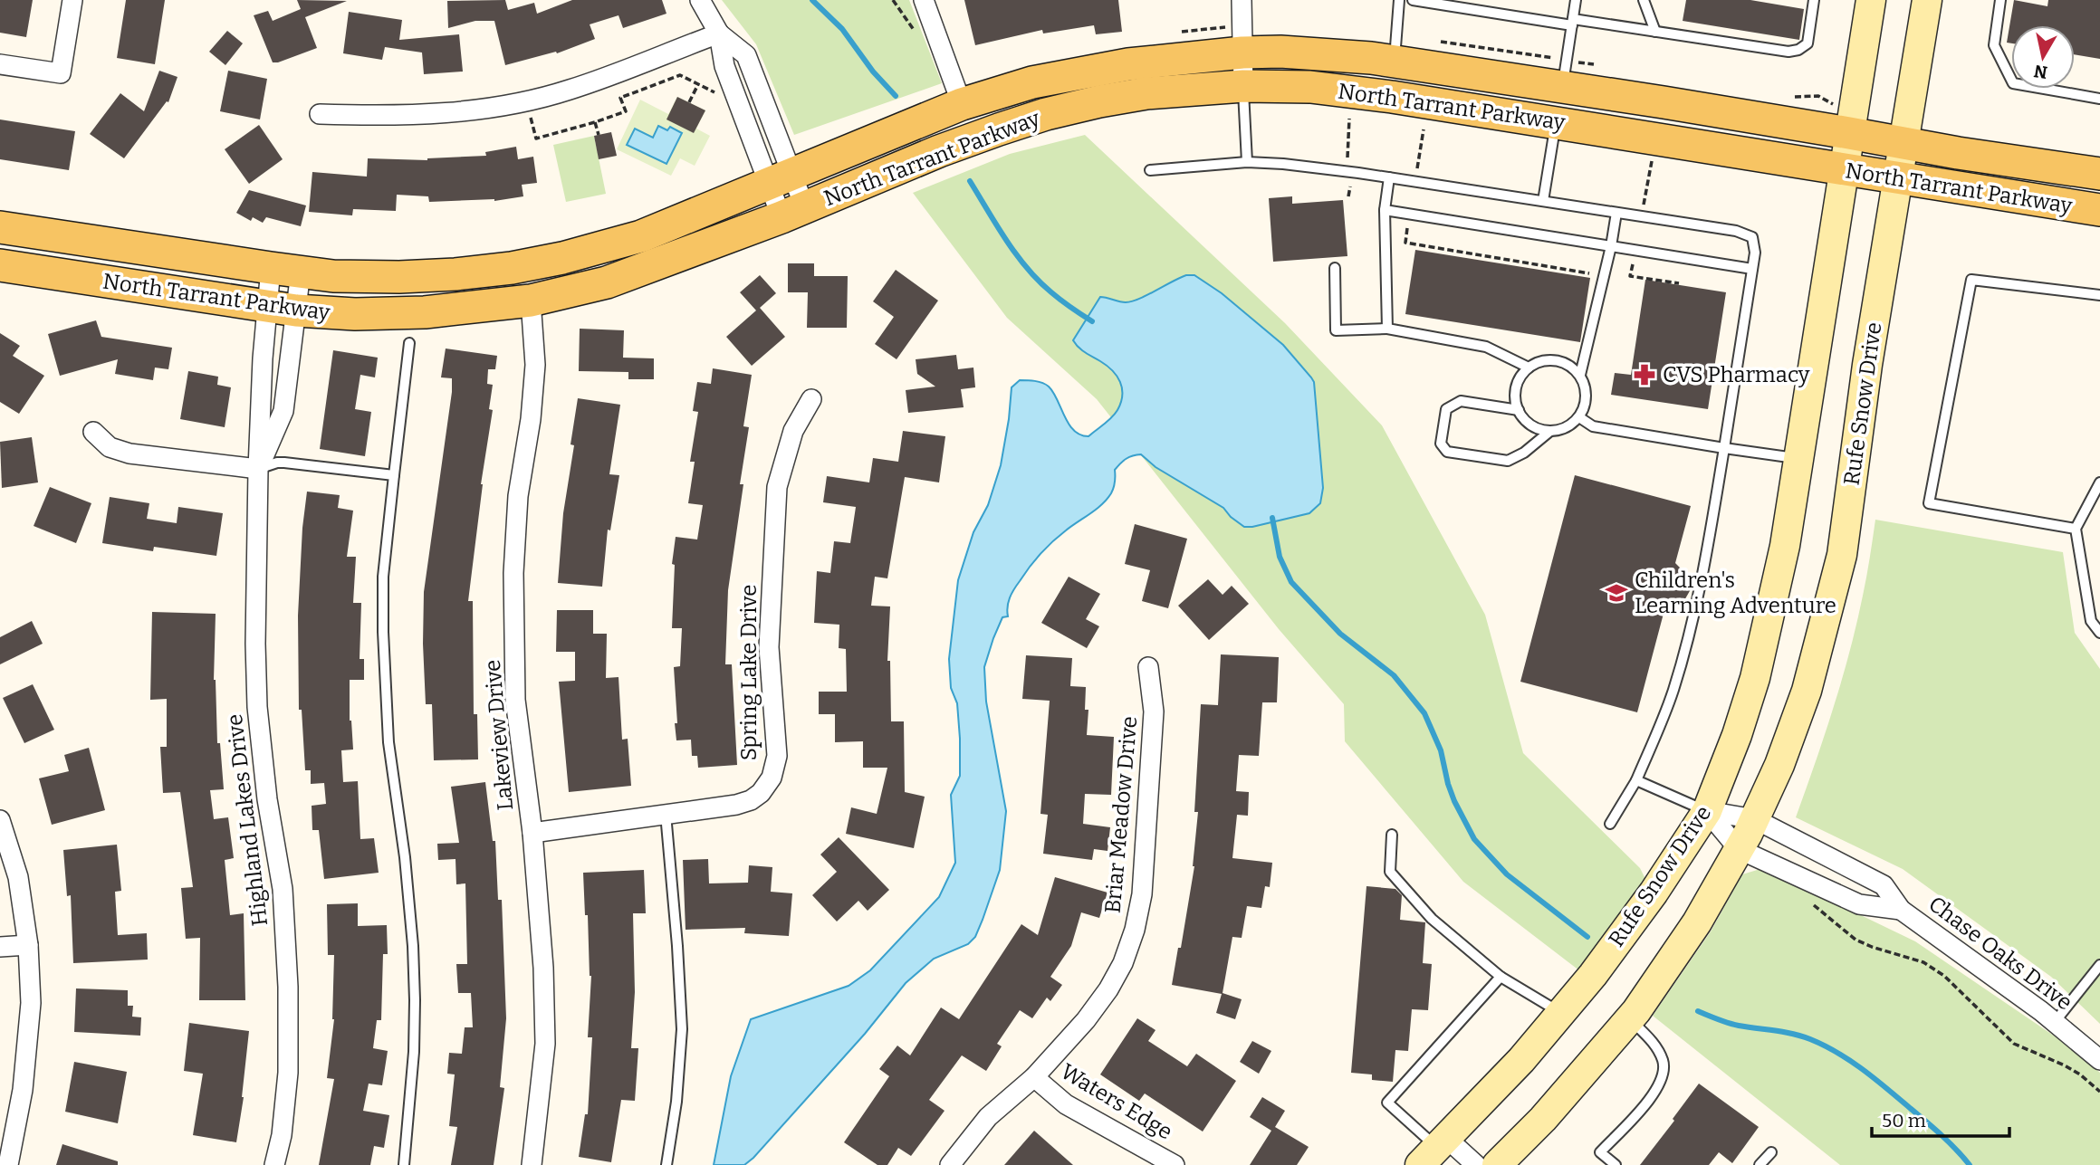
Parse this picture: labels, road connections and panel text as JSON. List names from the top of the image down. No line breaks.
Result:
{"streets":{"main road":["North Tarrant Parkway","Rufe Snow Drive"],"street":["Spring Lake Drive","Lakeview Drive","Briar Meadow Drive","Highland Lakes Drive","Chase Oaks Drive","Waters Edge"]},"crossings":[["North Tarrant Parkway","Rufe Snow Drive"],["North Tarrant Parkway","Lakeview Drive"],["North Tarrant Parkway","Highland Lakes Drive"],["Rufe Snow Drive","Chase Oaks Drive"],["Spring Lake Drive","Lakeview Drive"],["Briar Meadow Drive","Waters Edge"]],"places":{"pharmacy":["CVS Pharmacy"],"school or university":["Children's Learning Adventure"]},"scale_bar":"50 m","north":"bottom"}
